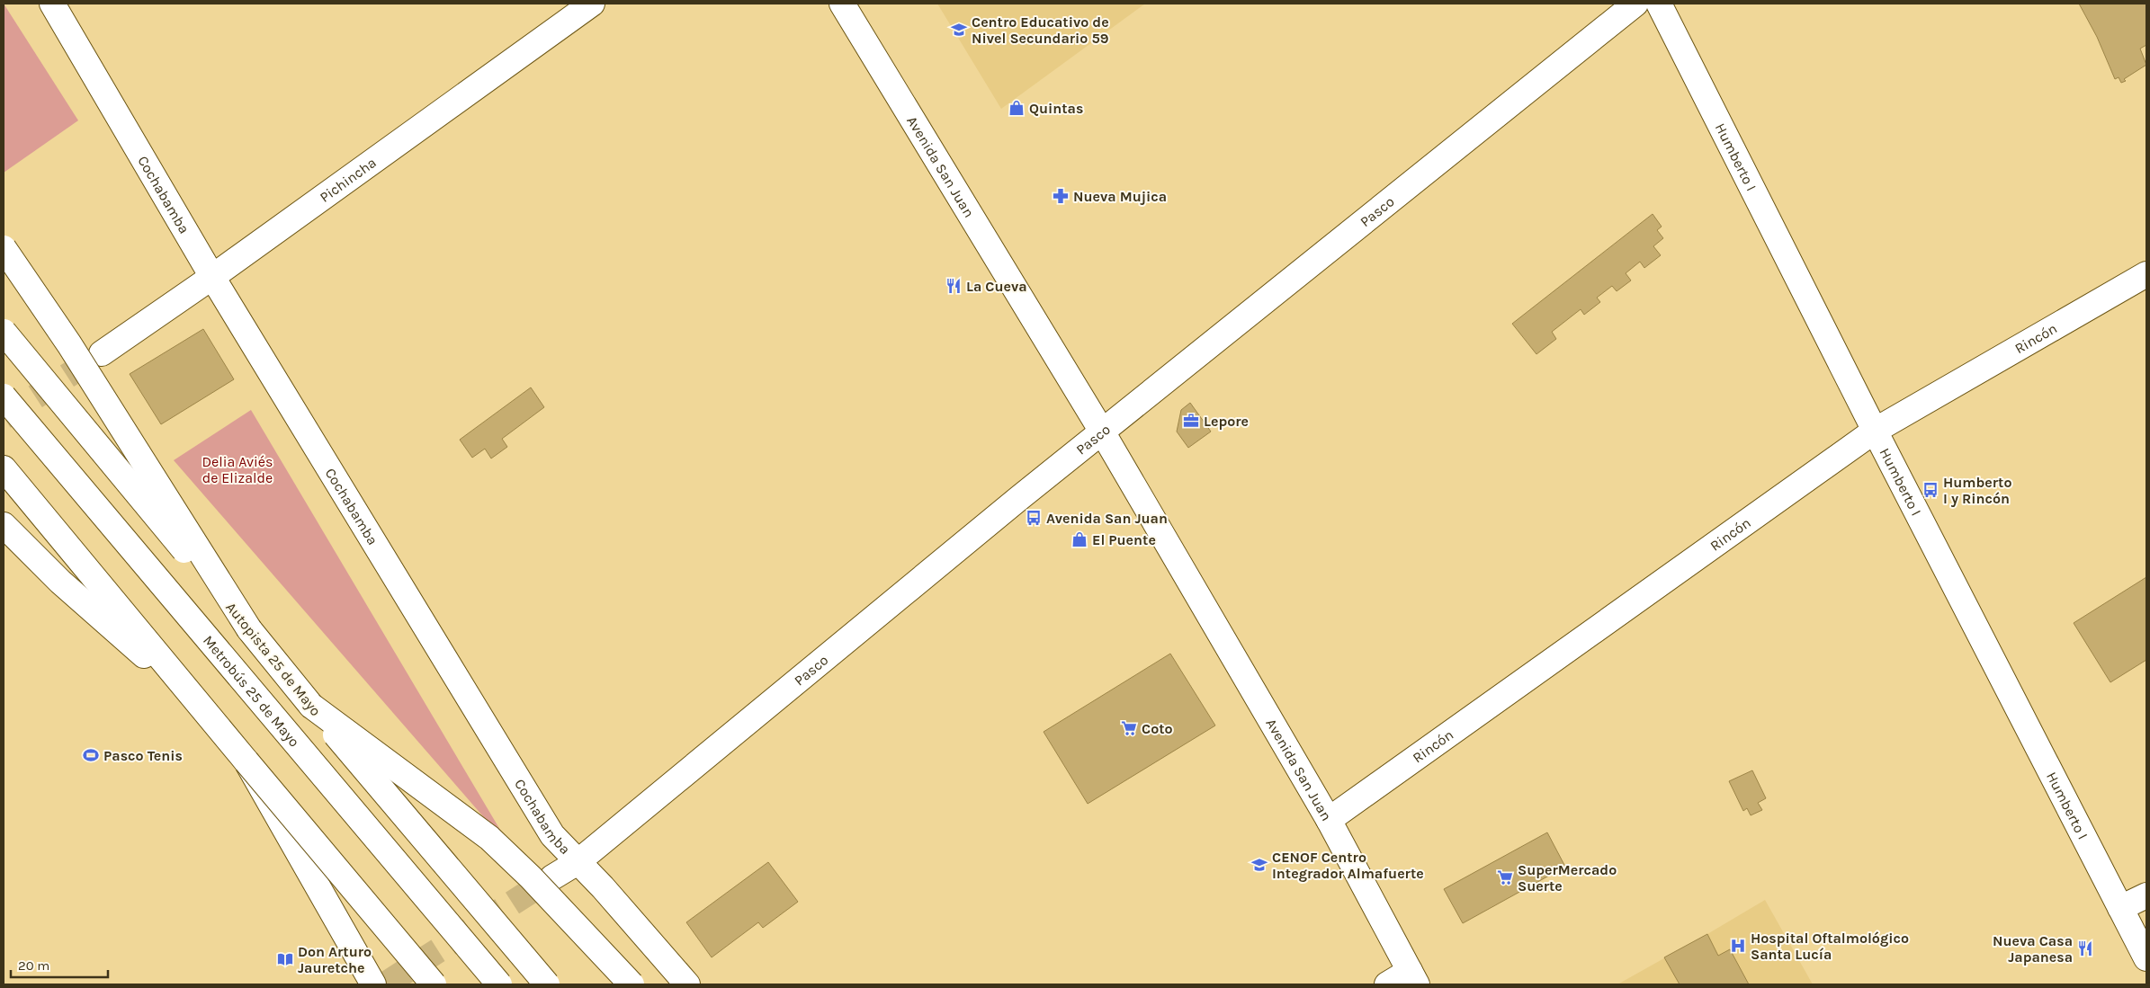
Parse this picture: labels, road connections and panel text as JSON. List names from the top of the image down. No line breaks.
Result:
{"streets":{"main road":["Humberto I","Avenida San Juan","Pichincha","Cochabamba","Pasco","Rincón","Autopista 25 de Mayo","Metrobús 25 de Mayo"]},"crossings":[["Humberto I","Rincón"],["Avenida San Juan","Pasco"],["Avenida San Juan","Rincón"],["Pichincha","Cochabamba"],["Cochabamba","Pasco"]],"parks":["Delia Aviés de Elizalde"],"places":{"school or university":["Centro Educativo de Nivel Secundario 59","CENOF Centro Integrador Almafuerte"],"shop":["Quintas","El Puente"],"pharmacy":["Nueva Mujica"],"restaurant":["La Cueva","Nueva Casa Japanesa"],"office":["Lepore"],"bus stop":["Humberto I y Rincón","Avenida San Juan"],"supermarket":["Coto","SuperMercado Suerte"],"sports":["Pasco Tenis"],"hospital":["Hospital Oftalmológico Santa Lucía"],"library":["Don Arturo Jauretche"]},"scale_bar":"20 m"}
